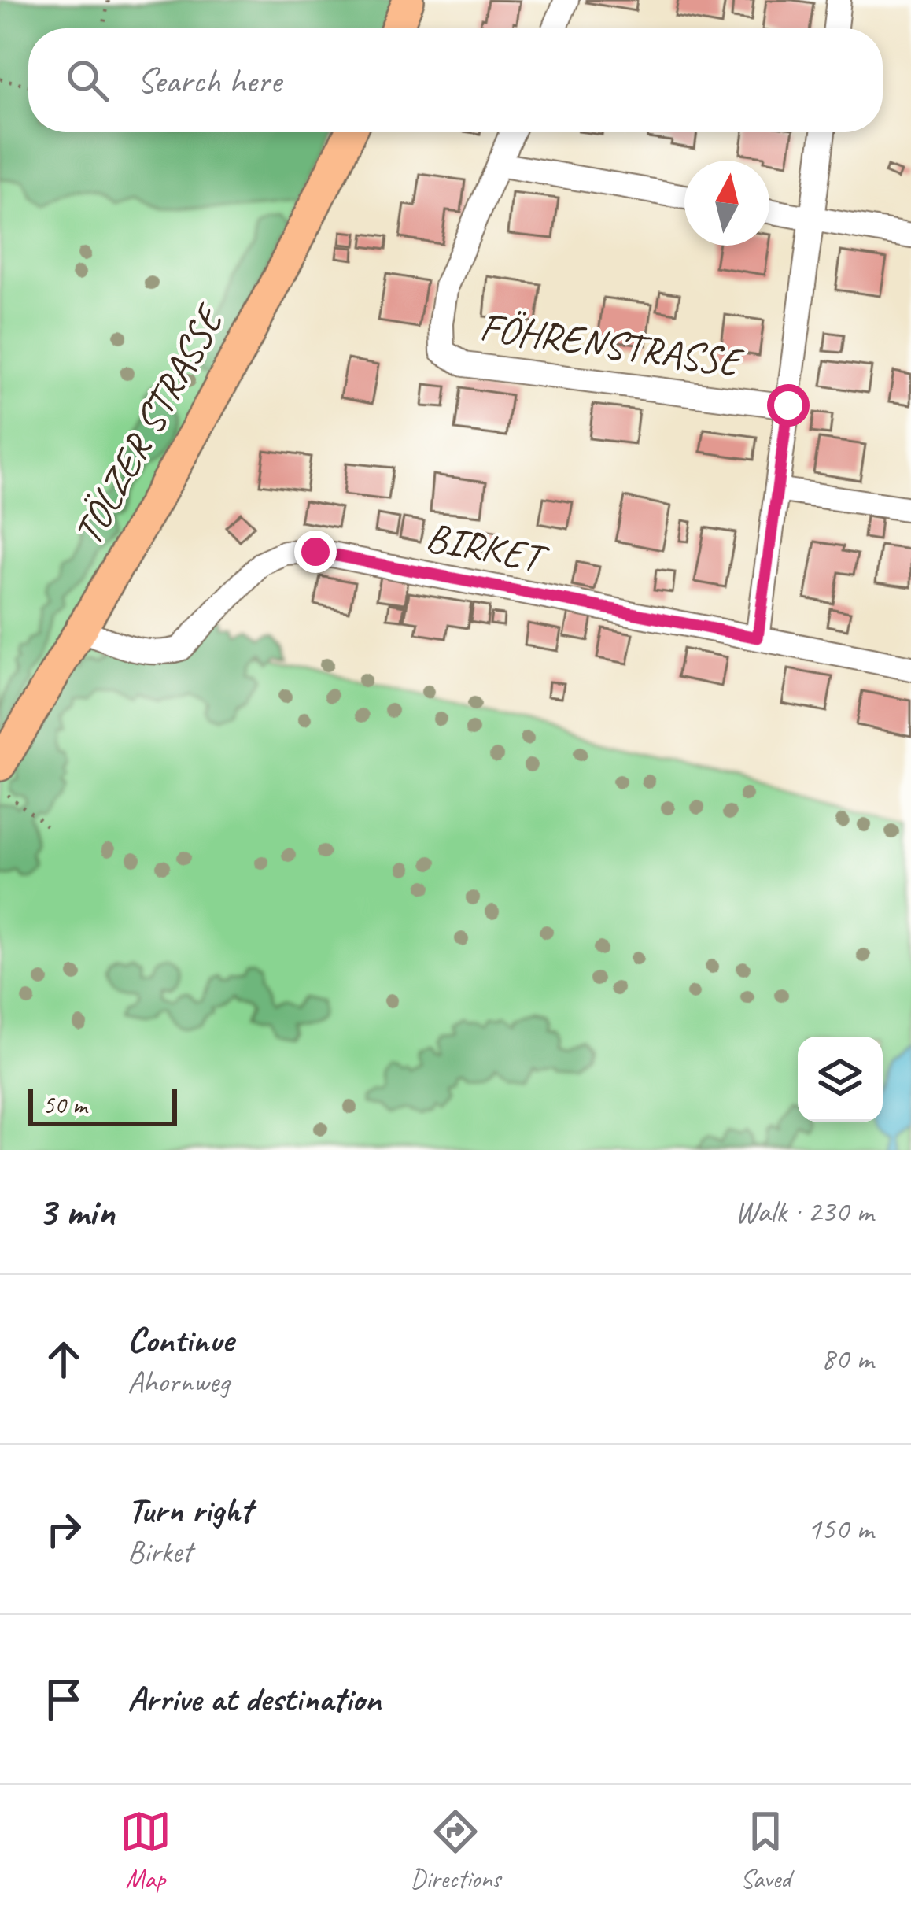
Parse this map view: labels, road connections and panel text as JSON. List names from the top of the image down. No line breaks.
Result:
{"streets":{"main road":["TÖLZER STRASSE"],"street":["FÖHRENSTRASSE","BIRKET"]},"crossings":[["TÖLZER STRASSE","BIRKET"]],"scale_bar":"50 m","north":"top","page":{"search":"Search here","scale":"50 m","heading":["3 min","Walk · 230 m"],"list":[["Continue","Ahornweg","80 m"],["Turn right","Birket","150 m"],"Arrive at destination"],"nav":["Map","Directions","Saved"]}}
